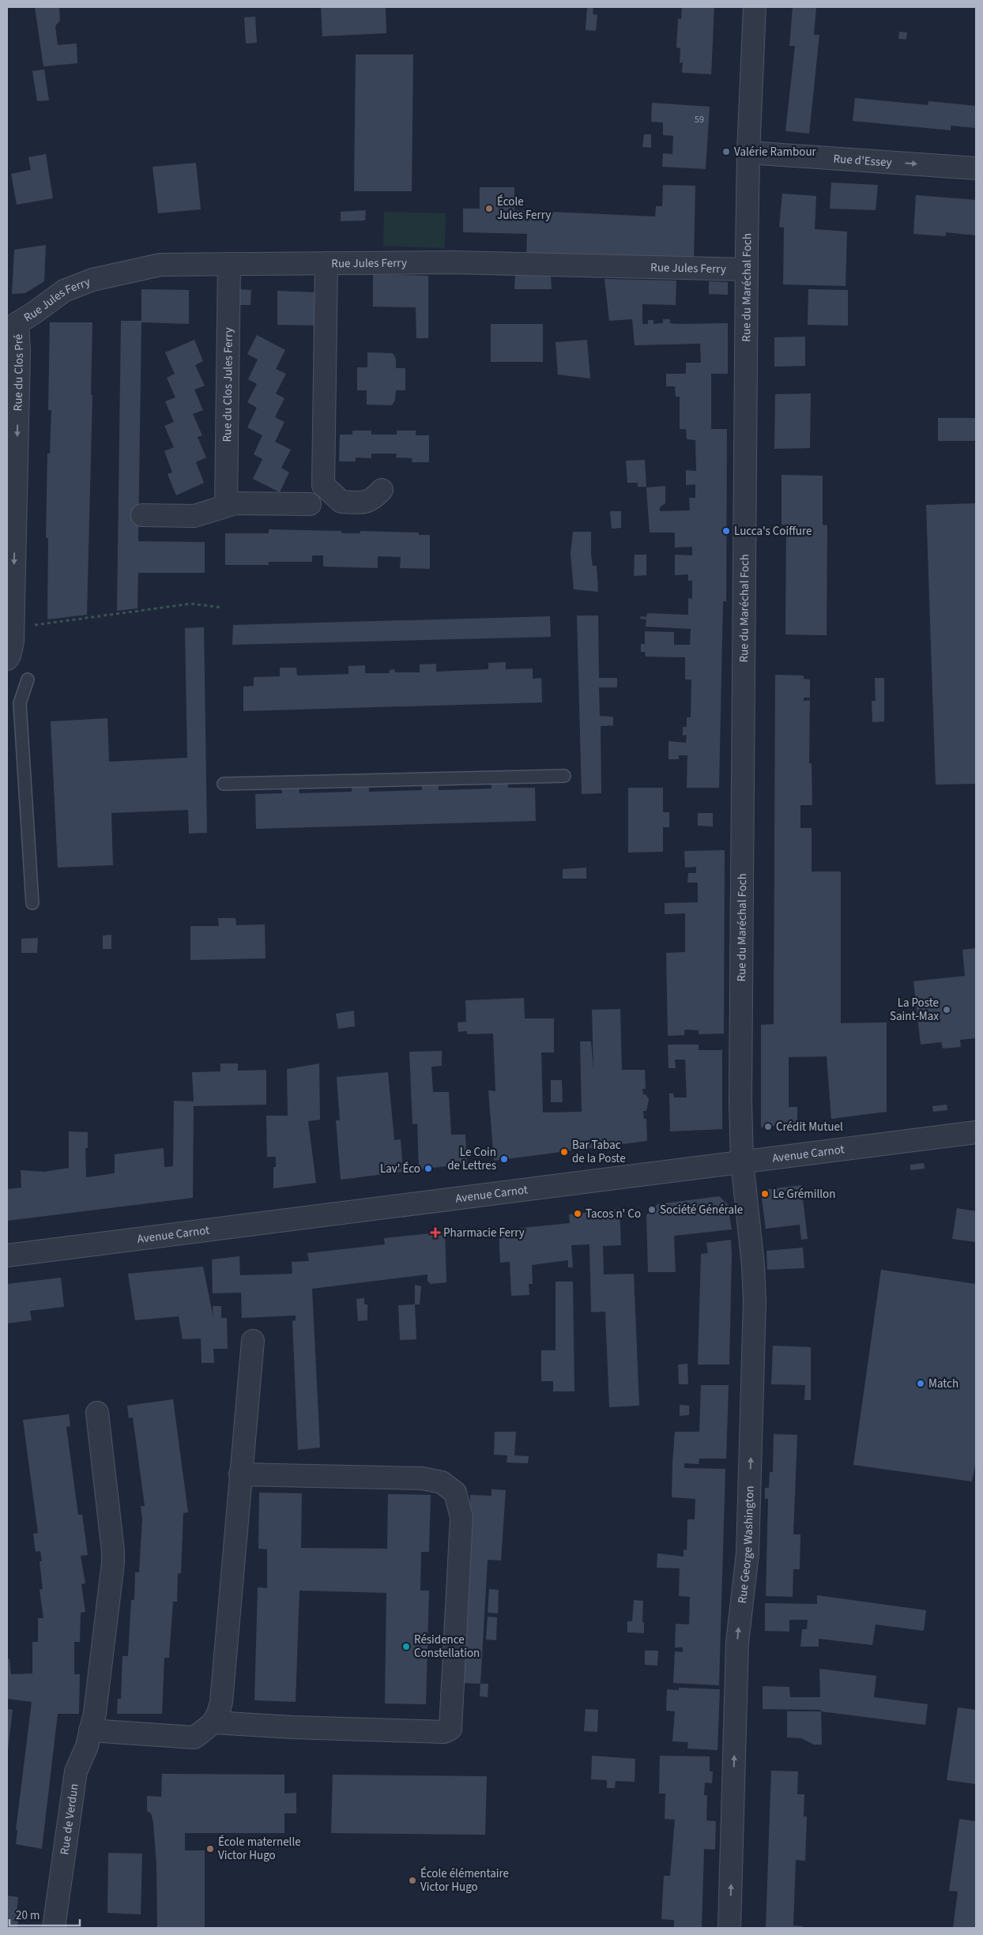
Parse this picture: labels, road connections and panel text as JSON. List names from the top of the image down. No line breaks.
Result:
{"streets":{"street":["Rue d'Essey","Rue Jules Ferry","Rue du Maréchal Foch","Rue du Clos Pré","Rue du Clos Jules Ferry","Avenue Carnot","Rue George Washington","Rue de Verdun"]},"crossings":[["Rue d'Essey","Rue du Maréchal Foch"],["Rue Jules Ferry","Rue du Maréchal Foch"],["Rue Jules Ferry","Rue du Clos Pré"],["Rue Jules Ferry","Rue du Clos Jules Ferry"],["Rue du Maréchal Foch","Avenue Carnot"],["Rue du Maréchal Foch","Rue George Washington"],["Avenue Carnot","Rue George Washington"]],"one_way":["Rue d'Essey","Rue du Clos Pré","Rue George Washington"],"places":{"other":["Valérie Rambour","École Jules Ferry","Lucca's Coiffure","La Poste Saint-Max","Crédit Mutuel","Bar Tabac de la Poste","Le Coin de Lettres","Lav' Éco","Le Grémillon","Société Générale","Tacos n' Co","Match","Résidence Constellation","École maternelle Victor Hugo","École élémentaire Victor Hugo"],"health":["Pharmacie Ferry"]},"house_numbers":["59"],"scale_bar":"20 m"}
